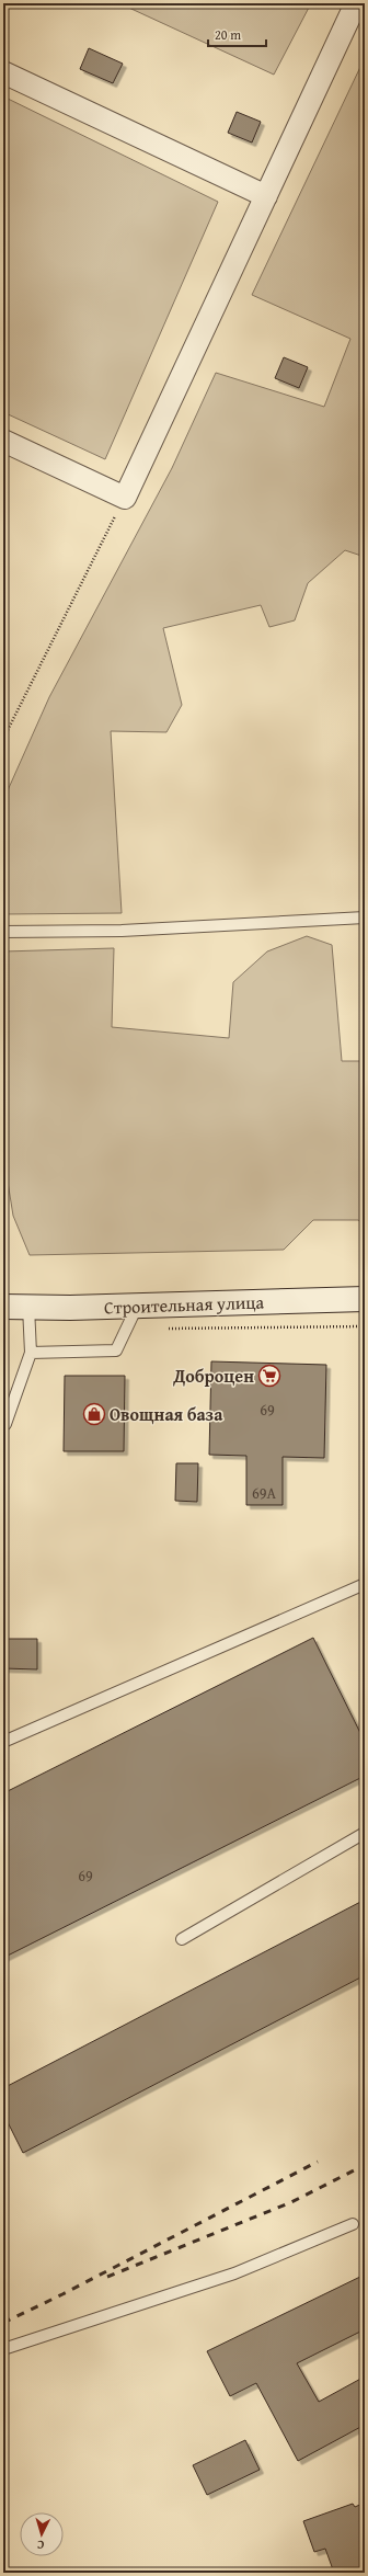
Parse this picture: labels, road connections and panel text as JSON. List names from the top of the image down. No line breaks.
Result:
{"streets":{"street":["Строительная улица"]},"places":{"supermarket":["Доброцен"],"shop":["Овощная база"]},"house_numbers":["69","69А","69"],"scale_bar":"20 m","north":"bottom"}
